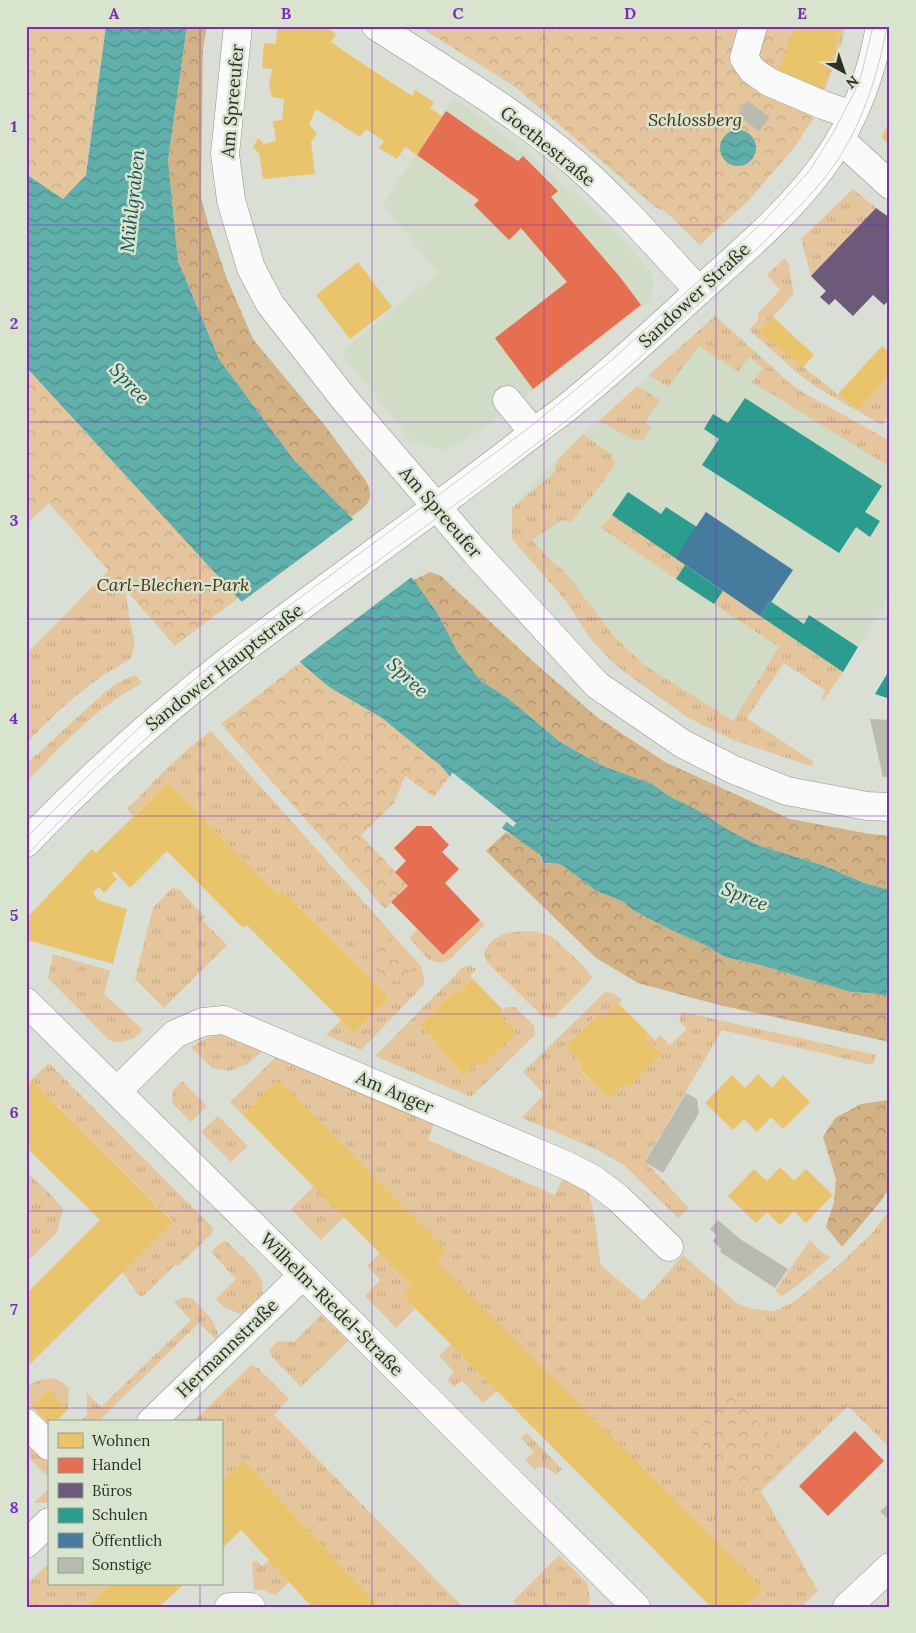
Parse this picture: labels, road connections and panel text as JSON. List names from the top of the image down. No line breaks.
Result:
{"streets":{"street":["Am Spreeufer","Goethestraße","Sandower Straße","Sandower Hauptstraße","Am Anger","Wilhelm-Riedel-Straße","Hermannstraße"]},"crossings":[["Am Spreeufer","Sandower Straße"],["Am Spreeufer","Sandower Hauptstraße"],["Goethestraße","Sandower Straße"],["Sandower Straße","Sandower Hauptstraße"],["Am Anger","Wilhelm-Riedel-Straße"],["Wilhelm-Riedel-Straße","Hermannstraße"]],"water":["Mühlgraben","Spree"],"parks":["Schlossberg","Carl-Blechen-Park"],"legend":["Wohnen","Handel","Büros","Schulen","Öffentlich","Sonstige"],"north":"bottom right","grid":{"columns":["A","B","C","D","E"],"rows":["1","2","3","4","5","6","7","8"]}}
